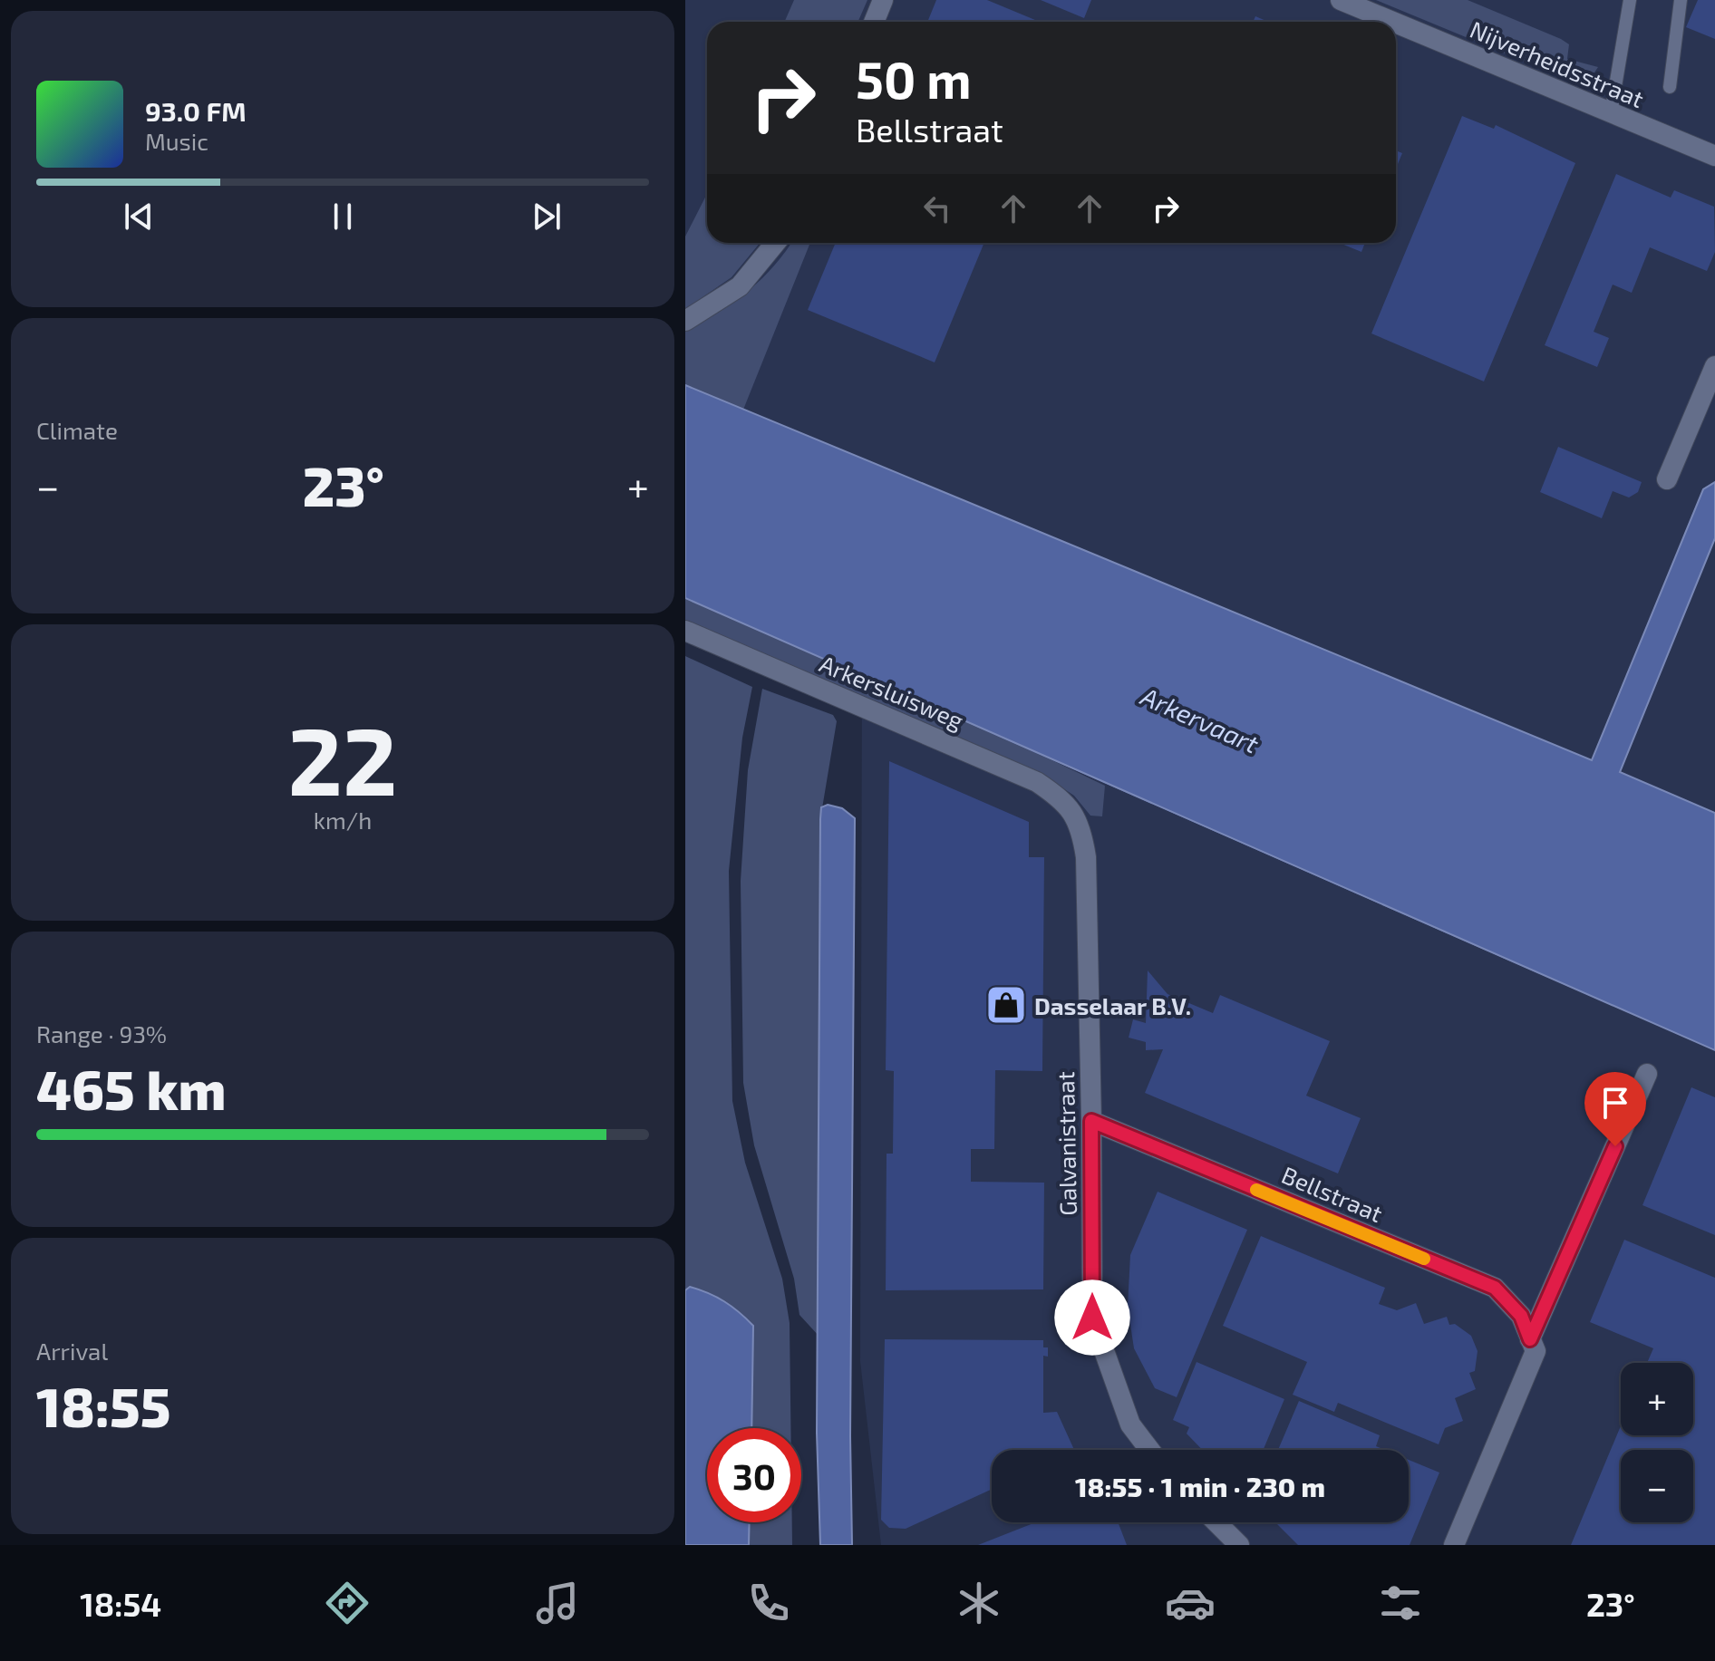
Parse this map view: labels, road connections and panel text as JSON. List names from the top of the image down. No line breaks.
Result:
{"streets":{"street":["Nijverheidsstraat","Arkersluisweg","Galvanistraat","Bellstraat"]},"crossings":[["Arkersluisweg","Galvanistraat"],["Galvanistraat","Bellstraat"]],"water":["Arkervaart"],"places":{"shop":["Dasselaar B.V."]},"page":{"turn":["50 m","Bellstraat"],"song":["93.0 FM","Music"],"tile":["Climate",["22","km/h"],["Range · 93%","465 km"],["Arrival","18:55"]],"heat":["−","23°","+"],"map_buttons":["+","−"],"limit":"30","trip":"18:55 · 1 min · 230 m","tabs":["18:54","23°"]}}
